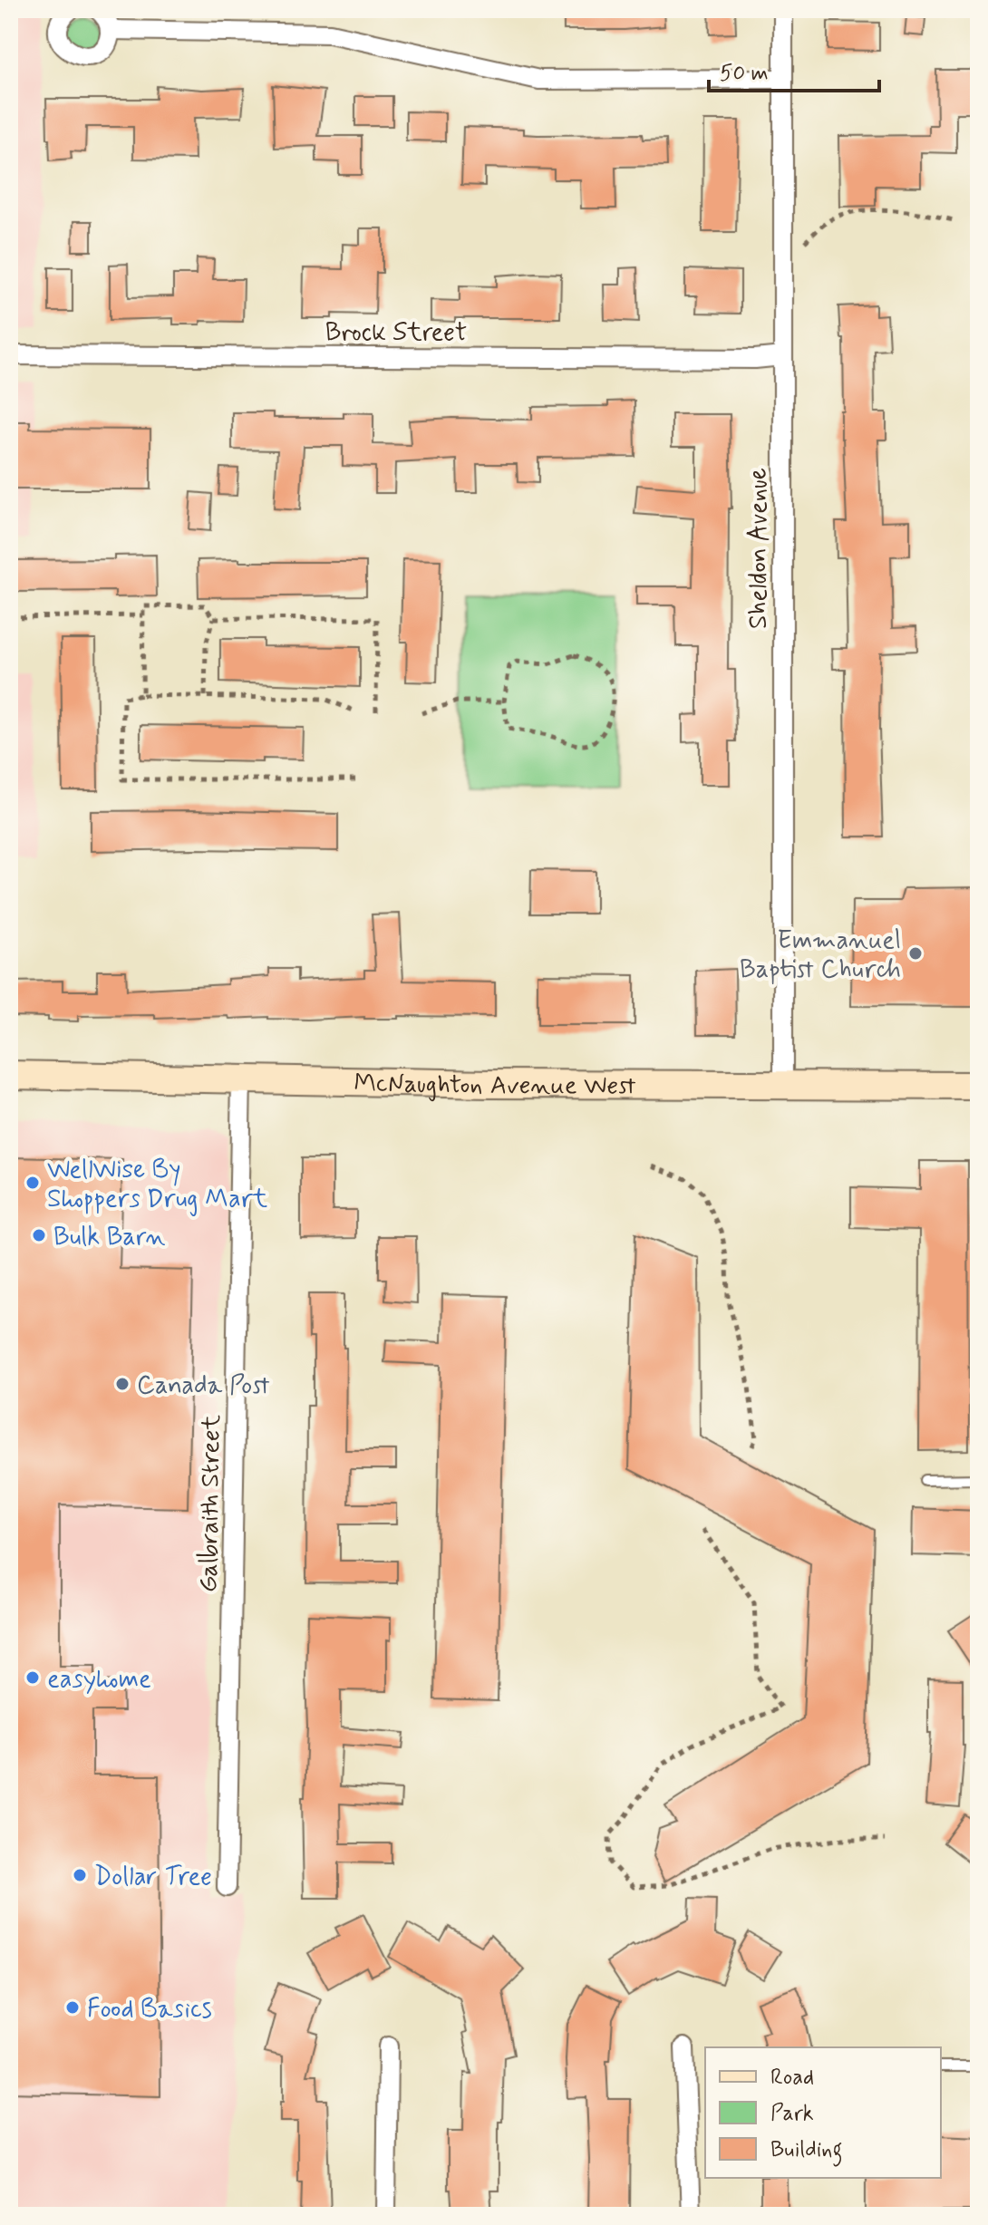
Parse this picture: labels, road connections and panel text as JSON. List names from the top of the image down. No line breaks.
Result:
{"streets":{"main road":["McNaughton Avenue West"],"street":["Brock Street","Sheldon Avenue","Galbraith Street"]},"crossings":[["Brock Street","Sheldon Avenue"],["Sheldon Avenue","McNaughton Avenue West"],["McNaughton Avenue West","Galbraith Street"]],"places":["Emmanuel Baptist Church","WellWise By Shoppers Drug Mart","Bulk Barn","Canada Post","easyhome","Dollar Tree","Food Basics"],"legend":["Road","Park","Building"],"scale_bar":"50 m"}
